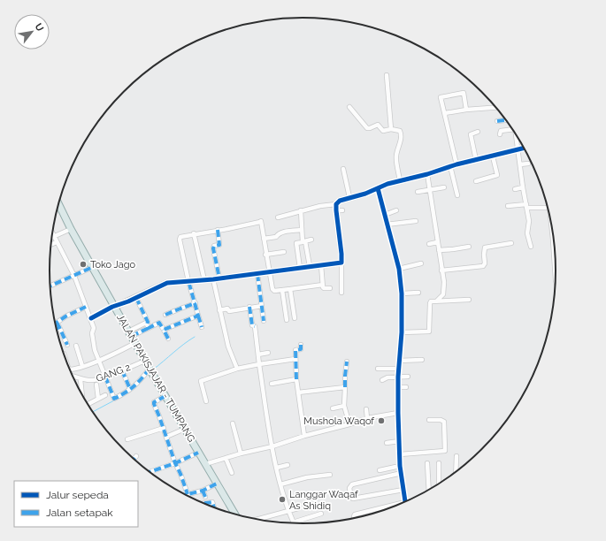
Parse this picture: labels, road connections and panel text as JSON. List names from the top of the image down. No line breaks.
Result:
{"streets":{"main road":["JALAN PAKISJAJAR - TUMPANG"],"street":["GANG 2"]},"crossings":[["GANG 2","JALAN PAKISJAJAR - TUMPANG"]],"places":["Toko Jago","Mushola Waqof","Langgar Waqaf As Shidiq"],"legend":["Jalur sepeda","Jalan setapak"],"north":"top right"}
